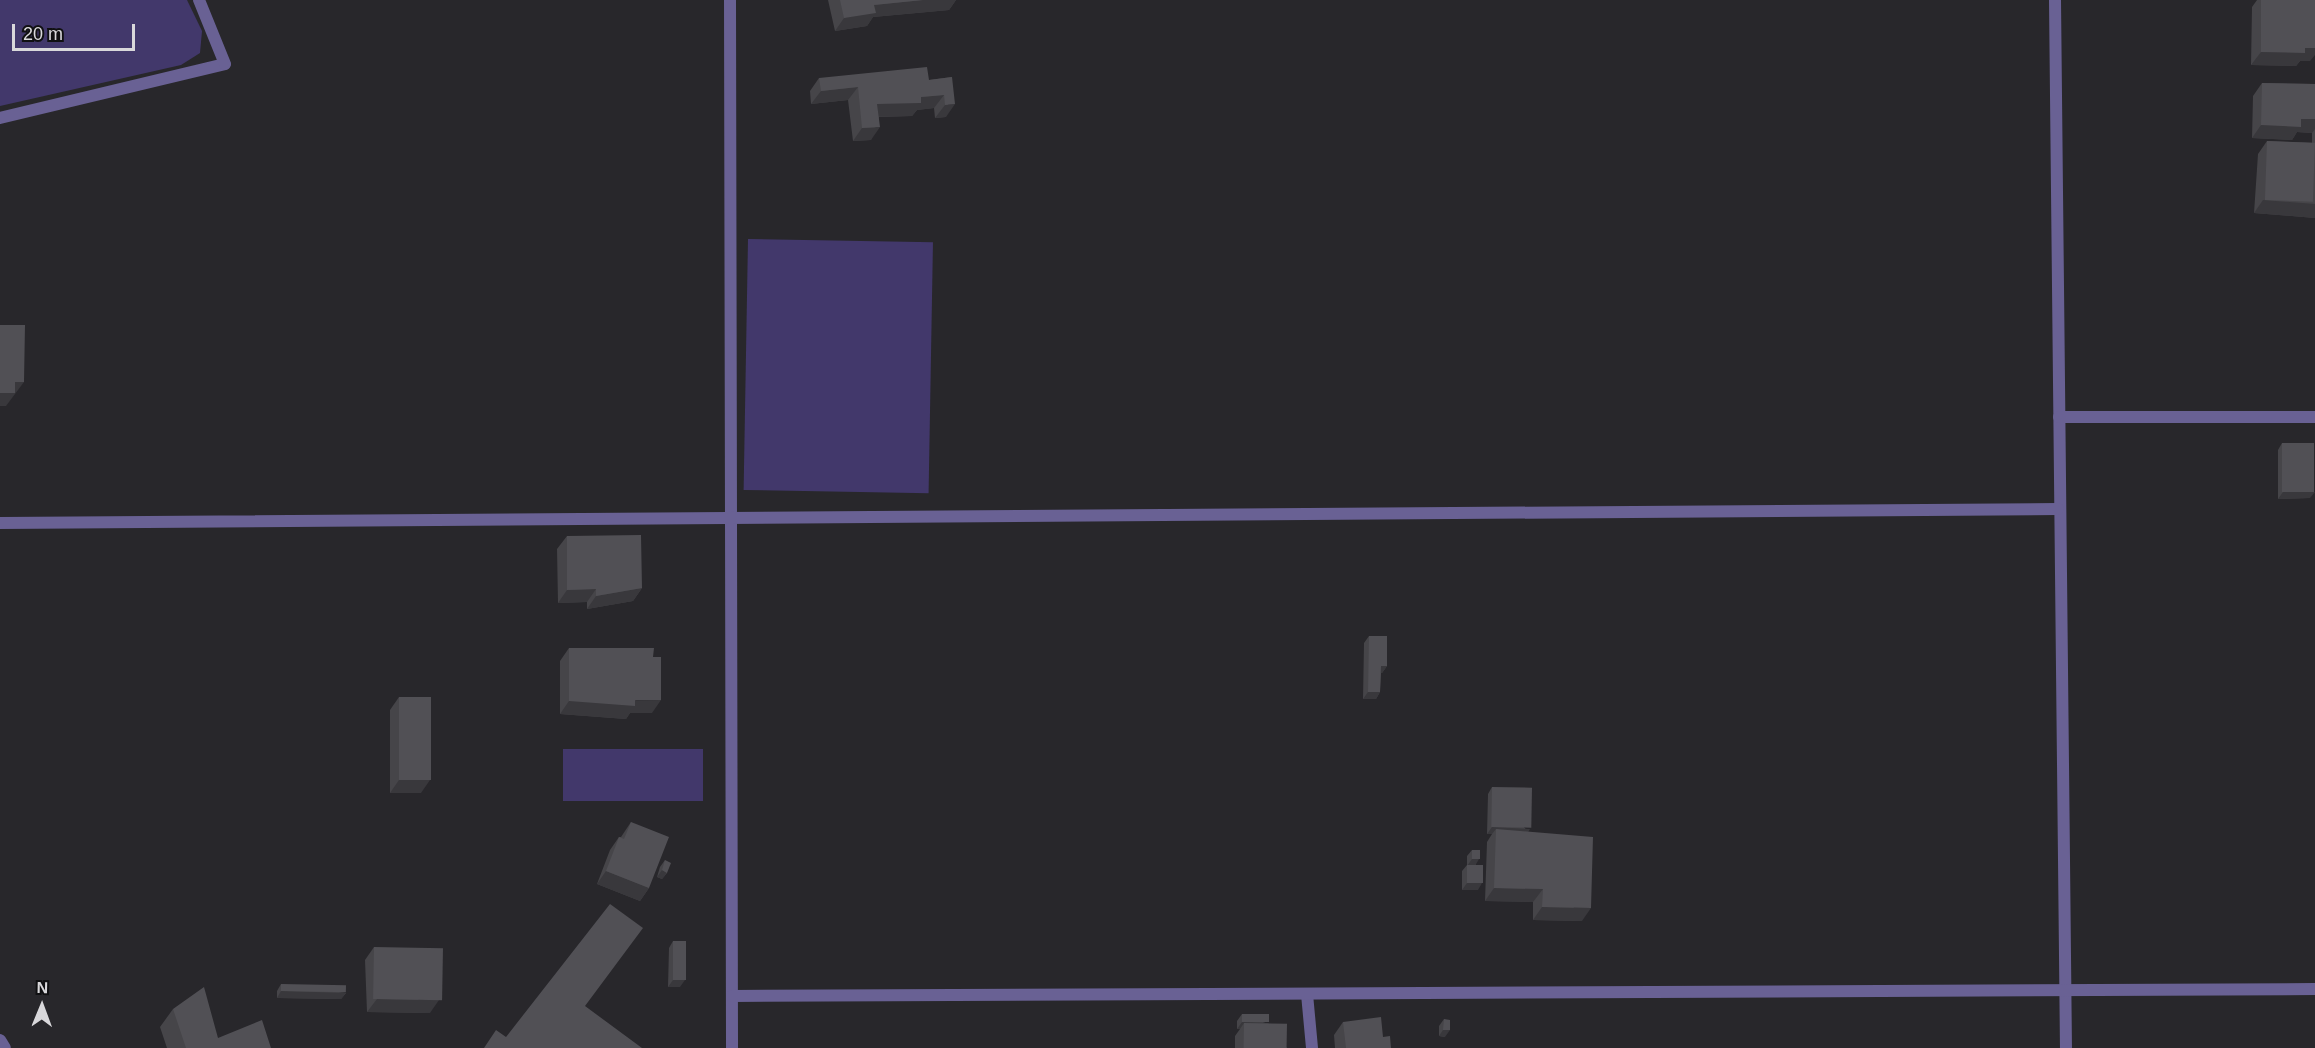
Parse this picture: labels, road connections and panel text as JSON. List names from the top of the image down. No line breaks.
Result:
{"scale_bar":"20 m","north":"top"}
